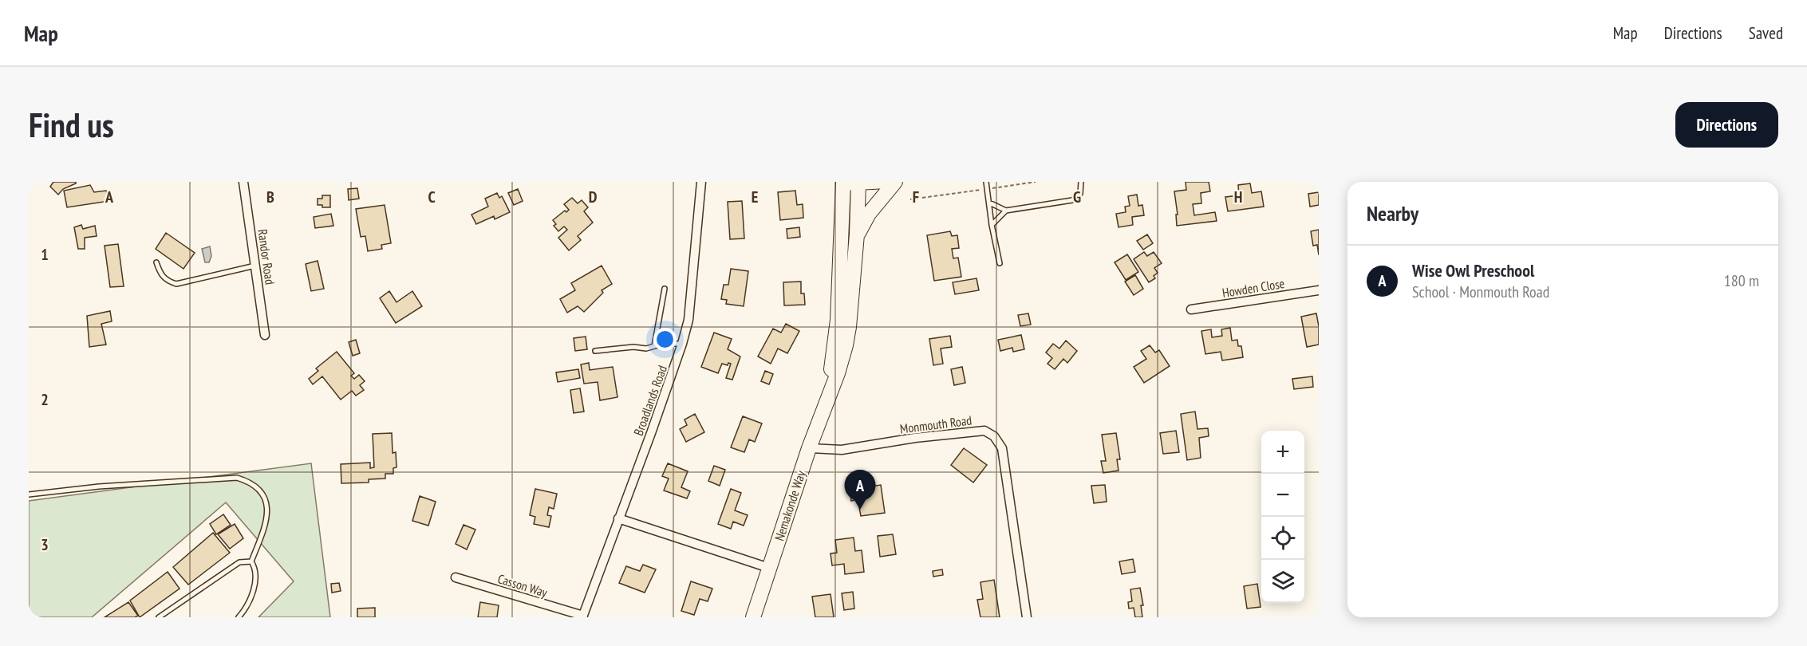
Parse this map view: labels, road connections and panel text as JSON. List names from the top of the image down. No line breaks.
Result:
{"streets":{"highway":["Nemakonde Way"],"street":["Randor Road","Howden Close","Broadlands Road","Monmouth Road","Casson Way"]},"crossings":[["Broadlands Road","Casson Way"],["Monmouth Road","Nemakonde Way"]],"page":{"header":"Map","nav":["Map","Directions","Saved"],"buttons":"Directions","title":"Find us","heading":"Nearby","list":[{"mark":"A","name":"Wise Owl Preschool","note":"School · Monmouth Road","value":"180 m"}],"map_buttons":["+","−"],"pins":"A"},"grid":{"columns":["A","B","C","D","E","F","G","H"],"rows":["1","2","3"]}}
